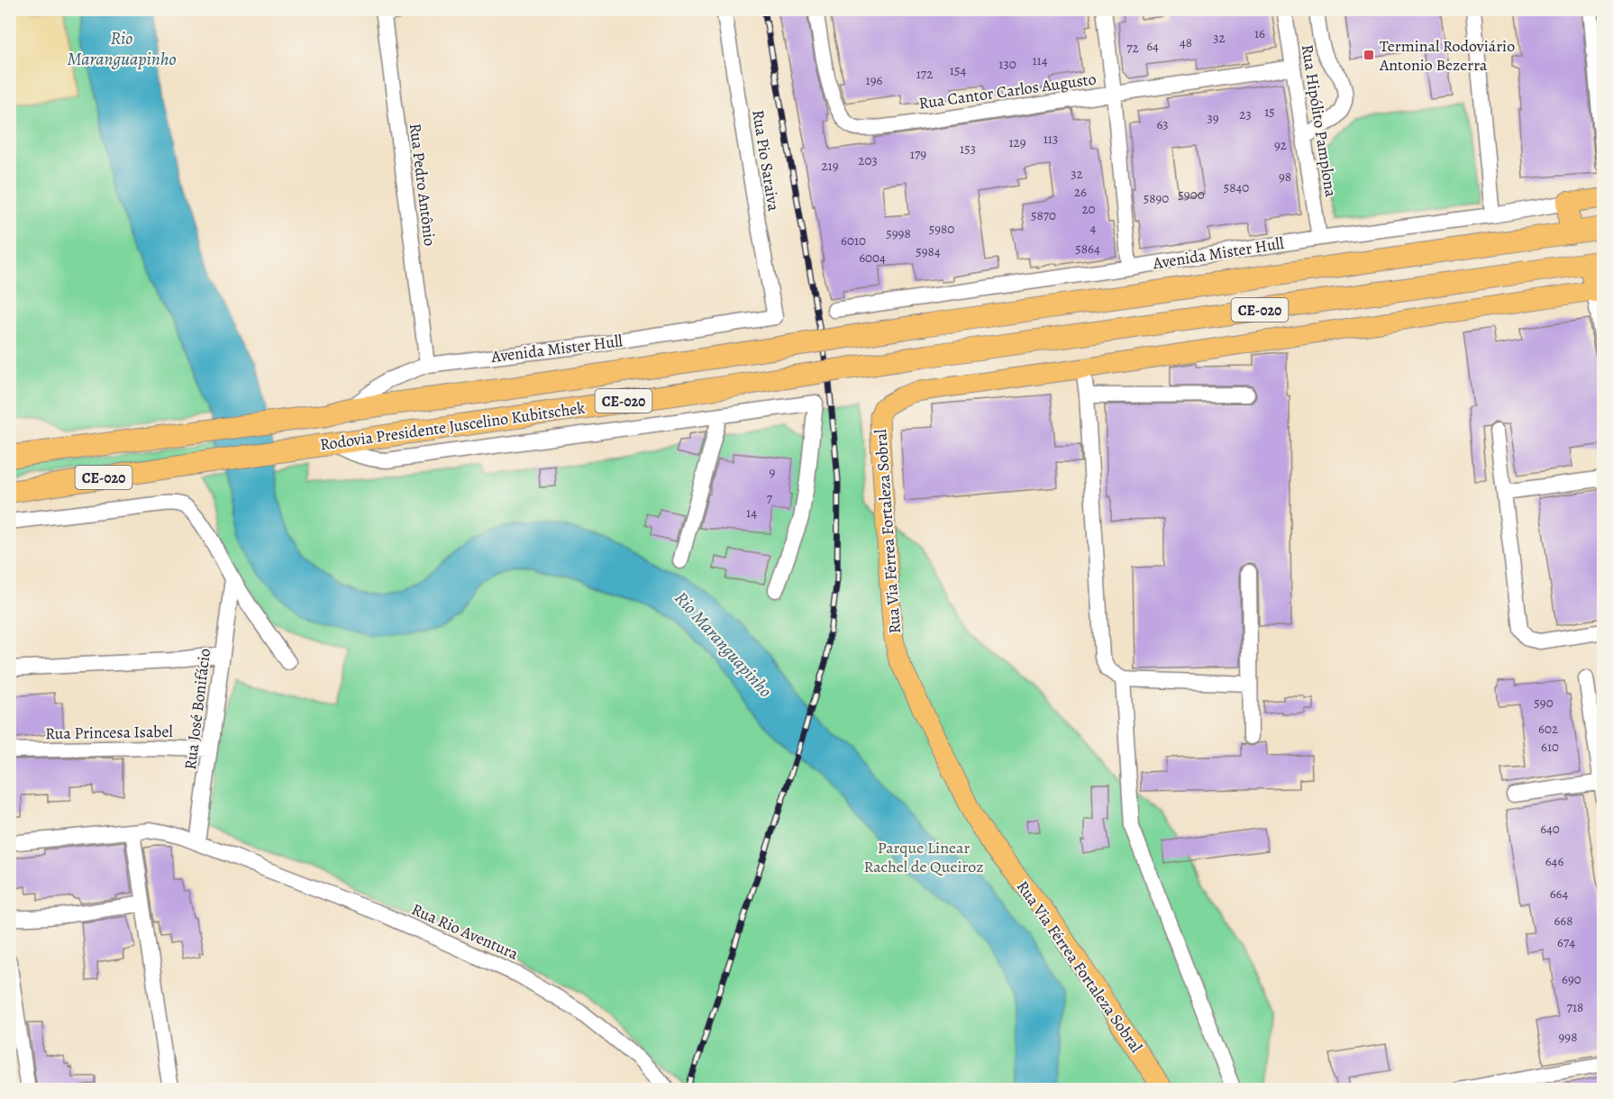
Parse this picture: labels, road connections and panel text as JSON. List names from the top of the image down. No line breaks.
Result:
{"streets":{"highway":["Avenida Mister Hull","CE-020","Rodovia Presidente Juscelino Kubitschek"],"main road":["Rua Via Férrea Fortaleza Sobral"],"street":["Rua Cantor Carlos Augusto","Rua Hipólito Pamplona","Rua Pio Saraiva","Rua Pedro Antônio","Rua José Bonifácio","Rua Princesa Isabel","Rua Rio Aventura"]},"crossings":[["Rua Cantor Carlos Augusto","Rua Hipólito Pamplona"],["Rua Hipólito Pamplona","Avenida Mister Hull"],["Rua Pio Saraiva","Avenida Mister Hull"],["Rua Pedro Antônio","Avenida Mister Hull"],["Avenida Mister Hull","Rodovia Presidente Juscelino Kubitschek"],["Rua José Bonifácio","Rua Princesa Isabel"],["Rua José Bonifácio","Rua Rio Aventura"]],"water":["Rio Maranguapinho"],"parks":["Parque Linear Rachel de Queiroz"],"places":{"transit":["Terminal Rodoviário Antonio Bezerra"]},"house_numbers":["16","32","48","64","72","114","130","154","172","196","15","23","39","63","113","129","92","153","179","203","219","32","98","5840","26","5900","5890","20","5870","4","5980","5998","6010","5864","5984","6004","9","7","14","590","602","610","640","646","664","668","674","690","718","998"]}
